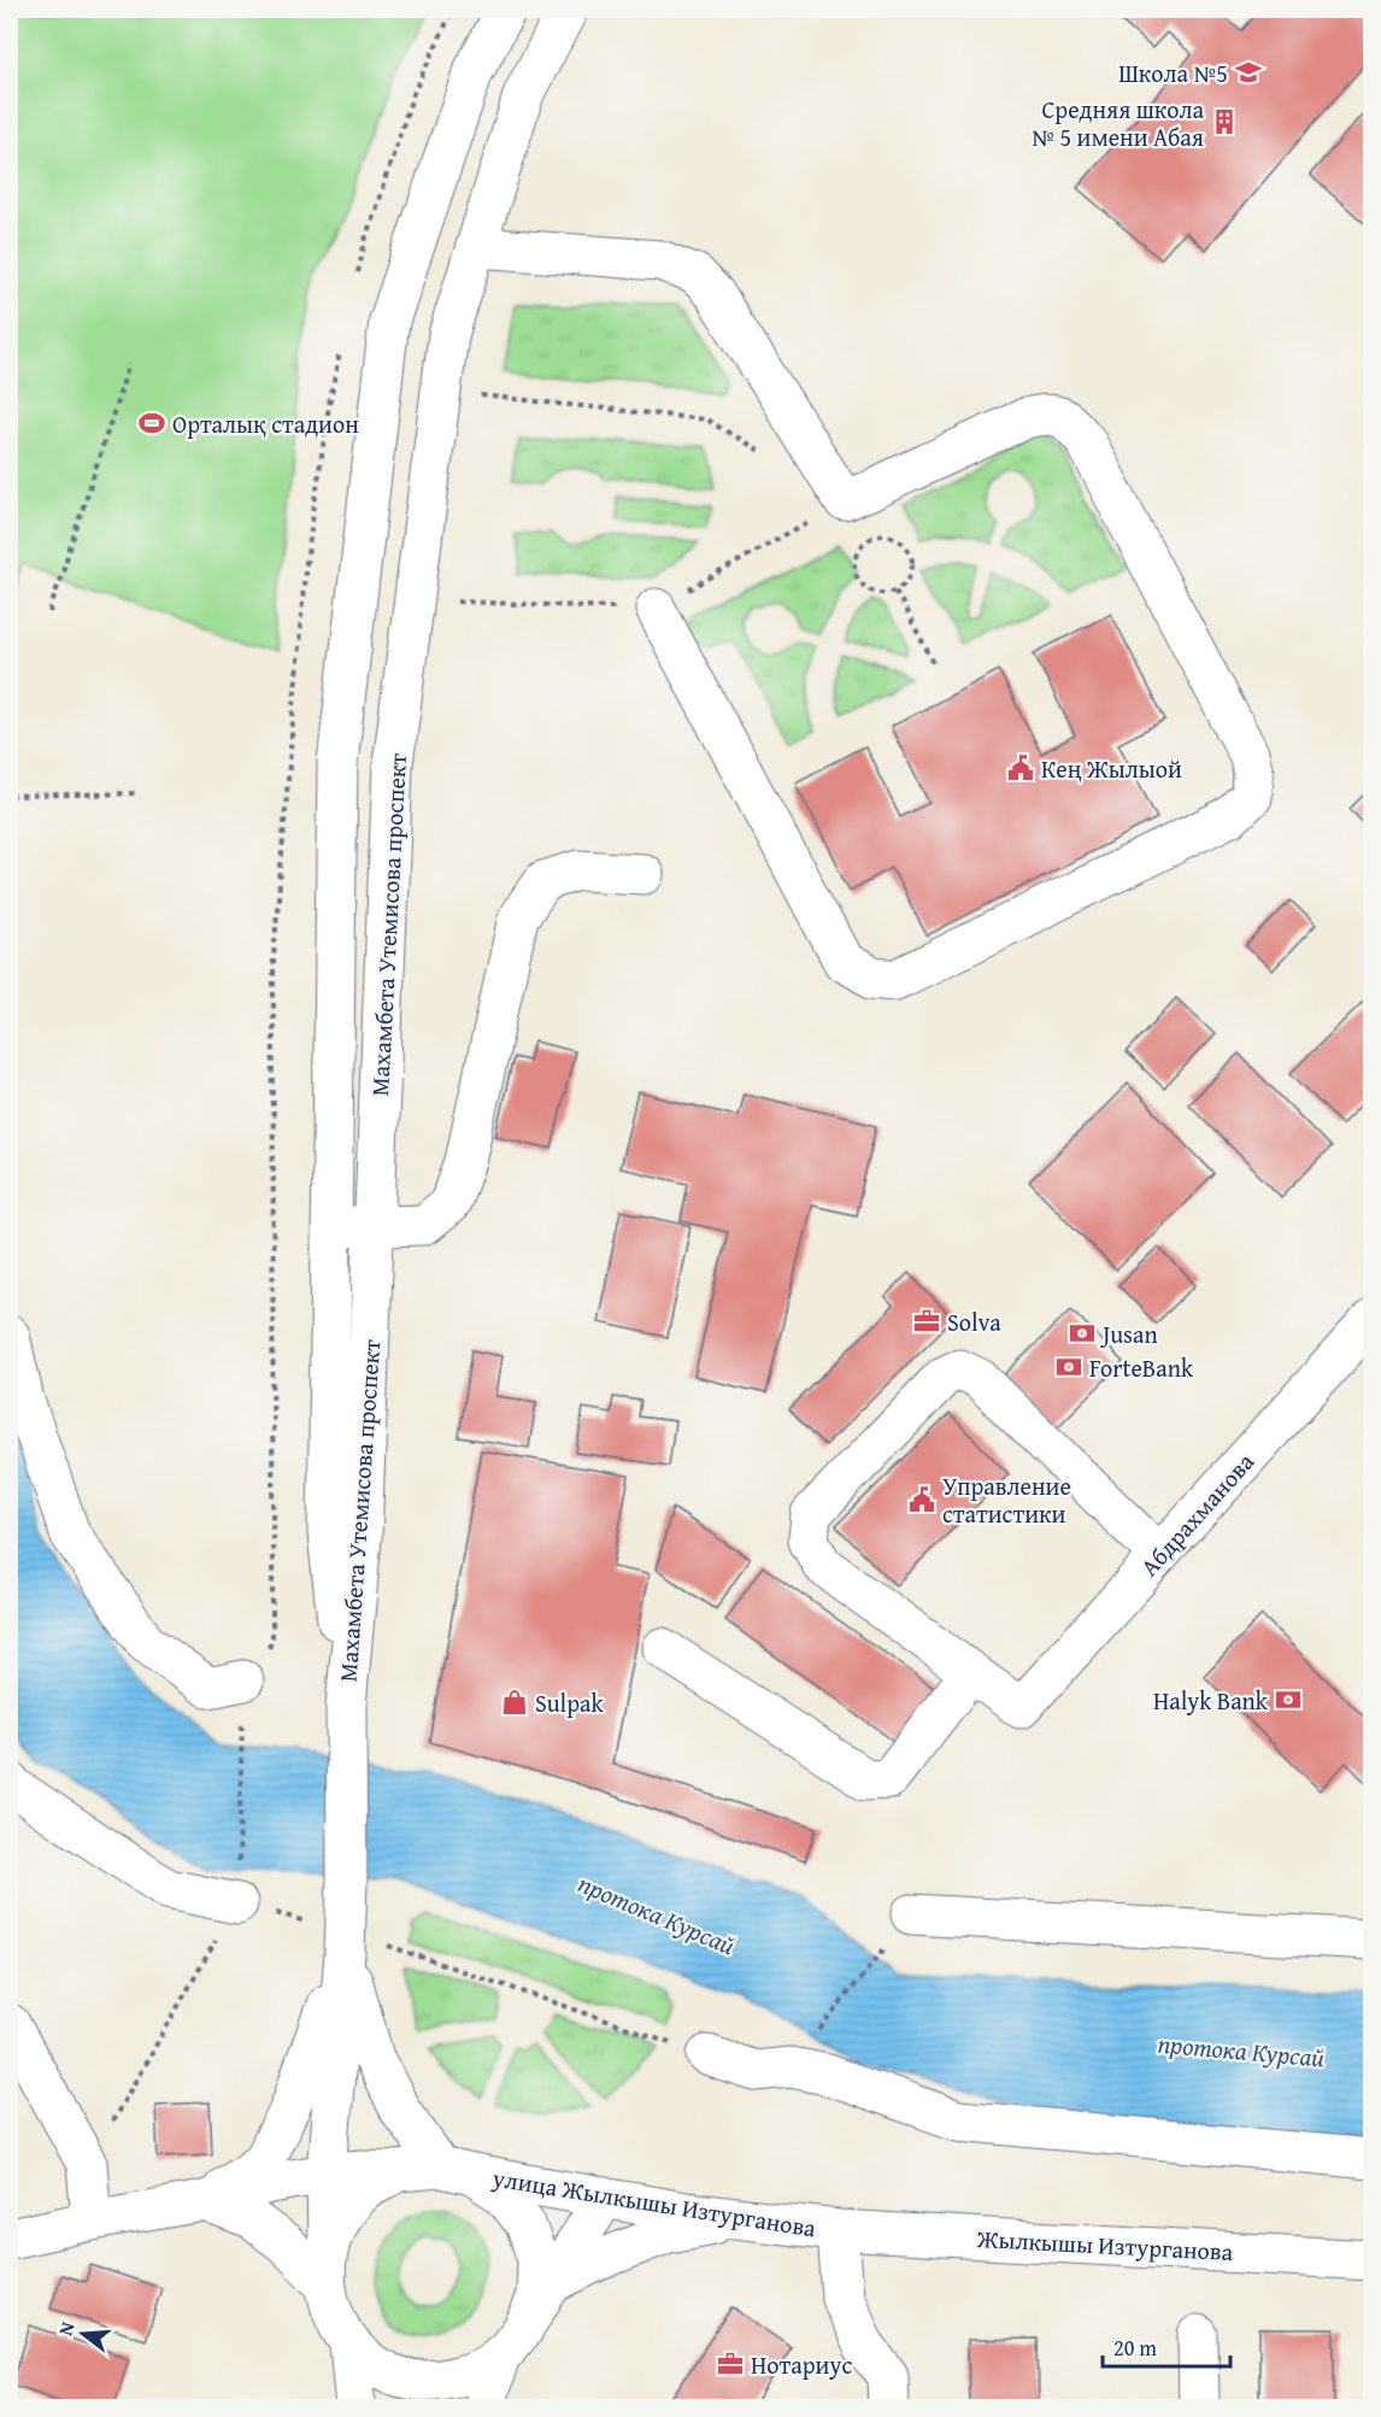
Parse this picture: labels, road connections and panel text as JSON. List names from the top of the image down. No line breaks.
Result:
{"streets":{"street":["Махамбета Утемисова проспект","Абдрахманова","улица Жылкышы Изтурганова","Жылкышы Изтурганова"]},"crossings":[["улица Жылкышы Изтурганова","Жылкышы Изтурганова"]],"water":["протока Курсай"],"places":{"school or university":["Школа №5"],"building":["Средняя школа № 5 имени Абая"],"sports":["Орталық стадион"],"public building":["Кең Жылыой","Управление статистики"],"office":["Solva","Нотариус"],"bank":["Jusan","ForteBank","Halyk Bank"],"shop":["Sulpak"]},"scale_bar":"20 m","north":"left"}
